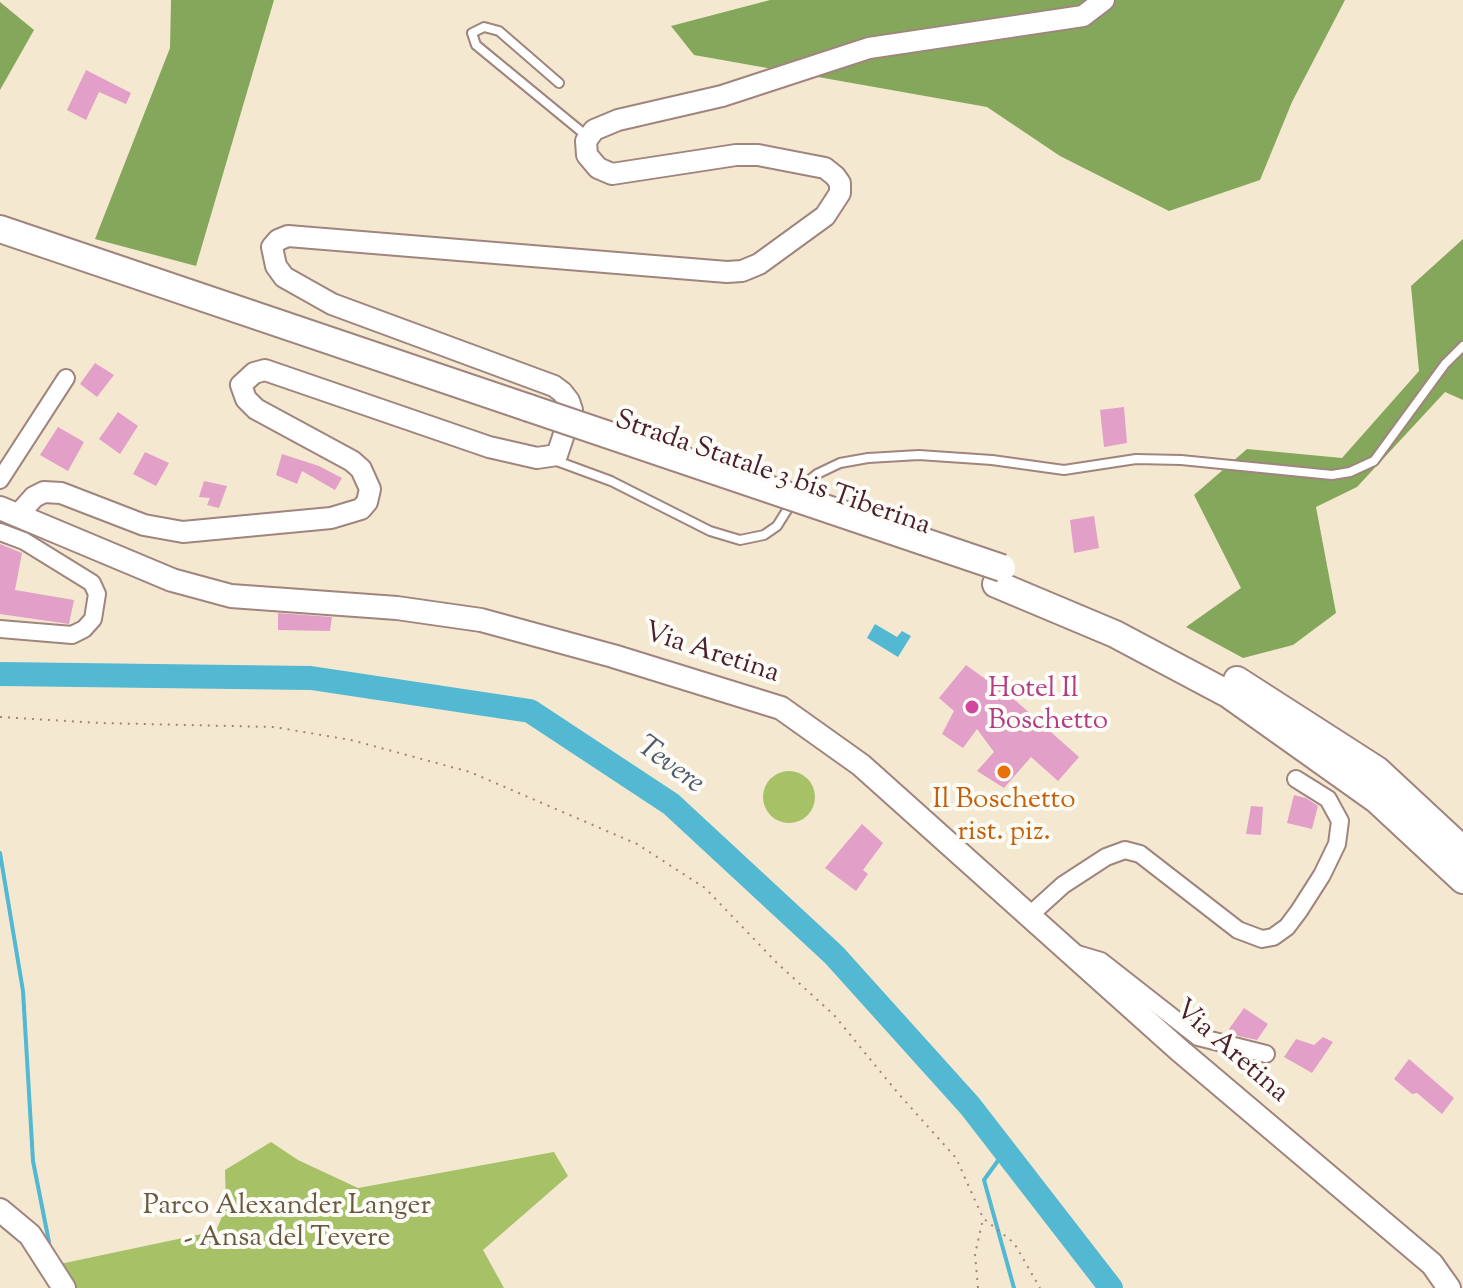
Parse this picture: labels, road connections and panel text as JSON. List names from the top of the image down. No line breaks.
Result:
{"streets":{"highway":["Strada Statale 3 bis Tiberina"],"main road":["Via Aretina"]},"water":["Tevere"],"parks":["Parco Alexander Langer - Ansa del Tevere"],"places":["Hotel Il Boschetto","Il Boschetto rist. piz."]}
